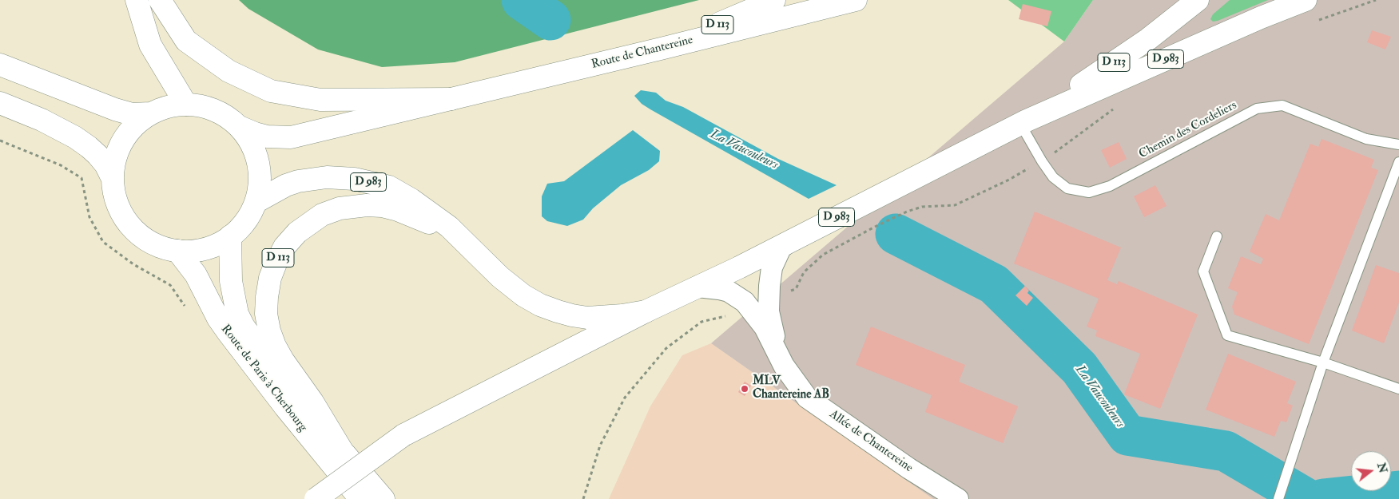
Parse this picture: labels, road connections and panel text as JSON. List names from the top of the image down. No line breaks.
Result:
{"streets":{"main road":["D 113","Route de Chantereine","D 983","Route de Paris à Cherbourg"],"street":["Allée de Chantereine"],"lane":["Chemin des Cordeliers"]},"crossings":[["D 113","Route de Chantereine"],["D 113","D 983"],["D 113","Chemin des Cordeliers"],["D 983","Chemin des Cordeliers"],["D 983","Allée de Chantereine"]],"water":["La Vaucouleurs"],"places":["MLV Chantereine AB"],"north":"right"}
